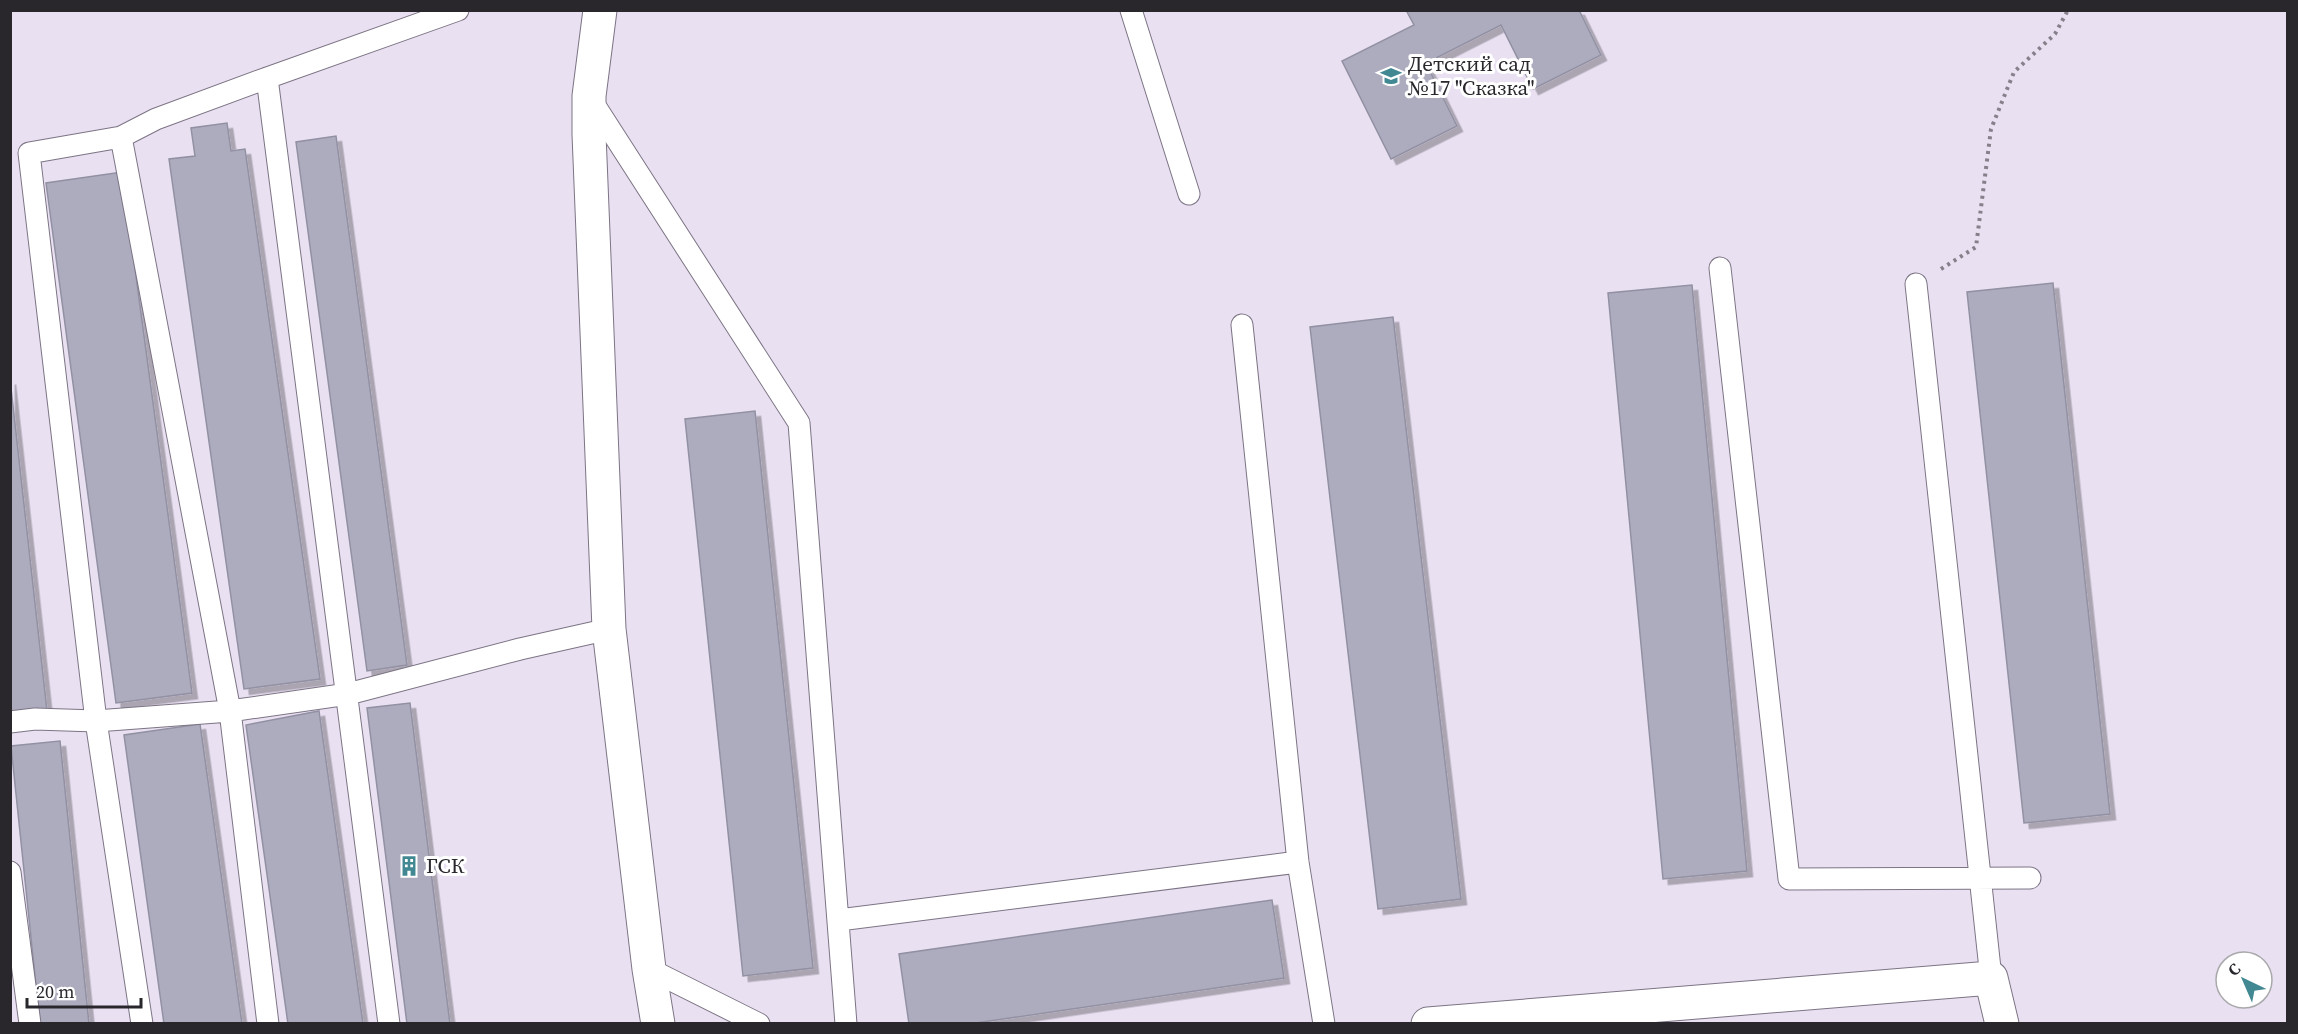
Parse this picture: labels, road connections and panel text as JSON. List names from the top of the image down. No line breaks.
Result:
{"places":{"school or university":["Детский сад №17 \"Сказка\""],"building":["ГСК"]},"scale_bar":"20 m","north":"top left"}
